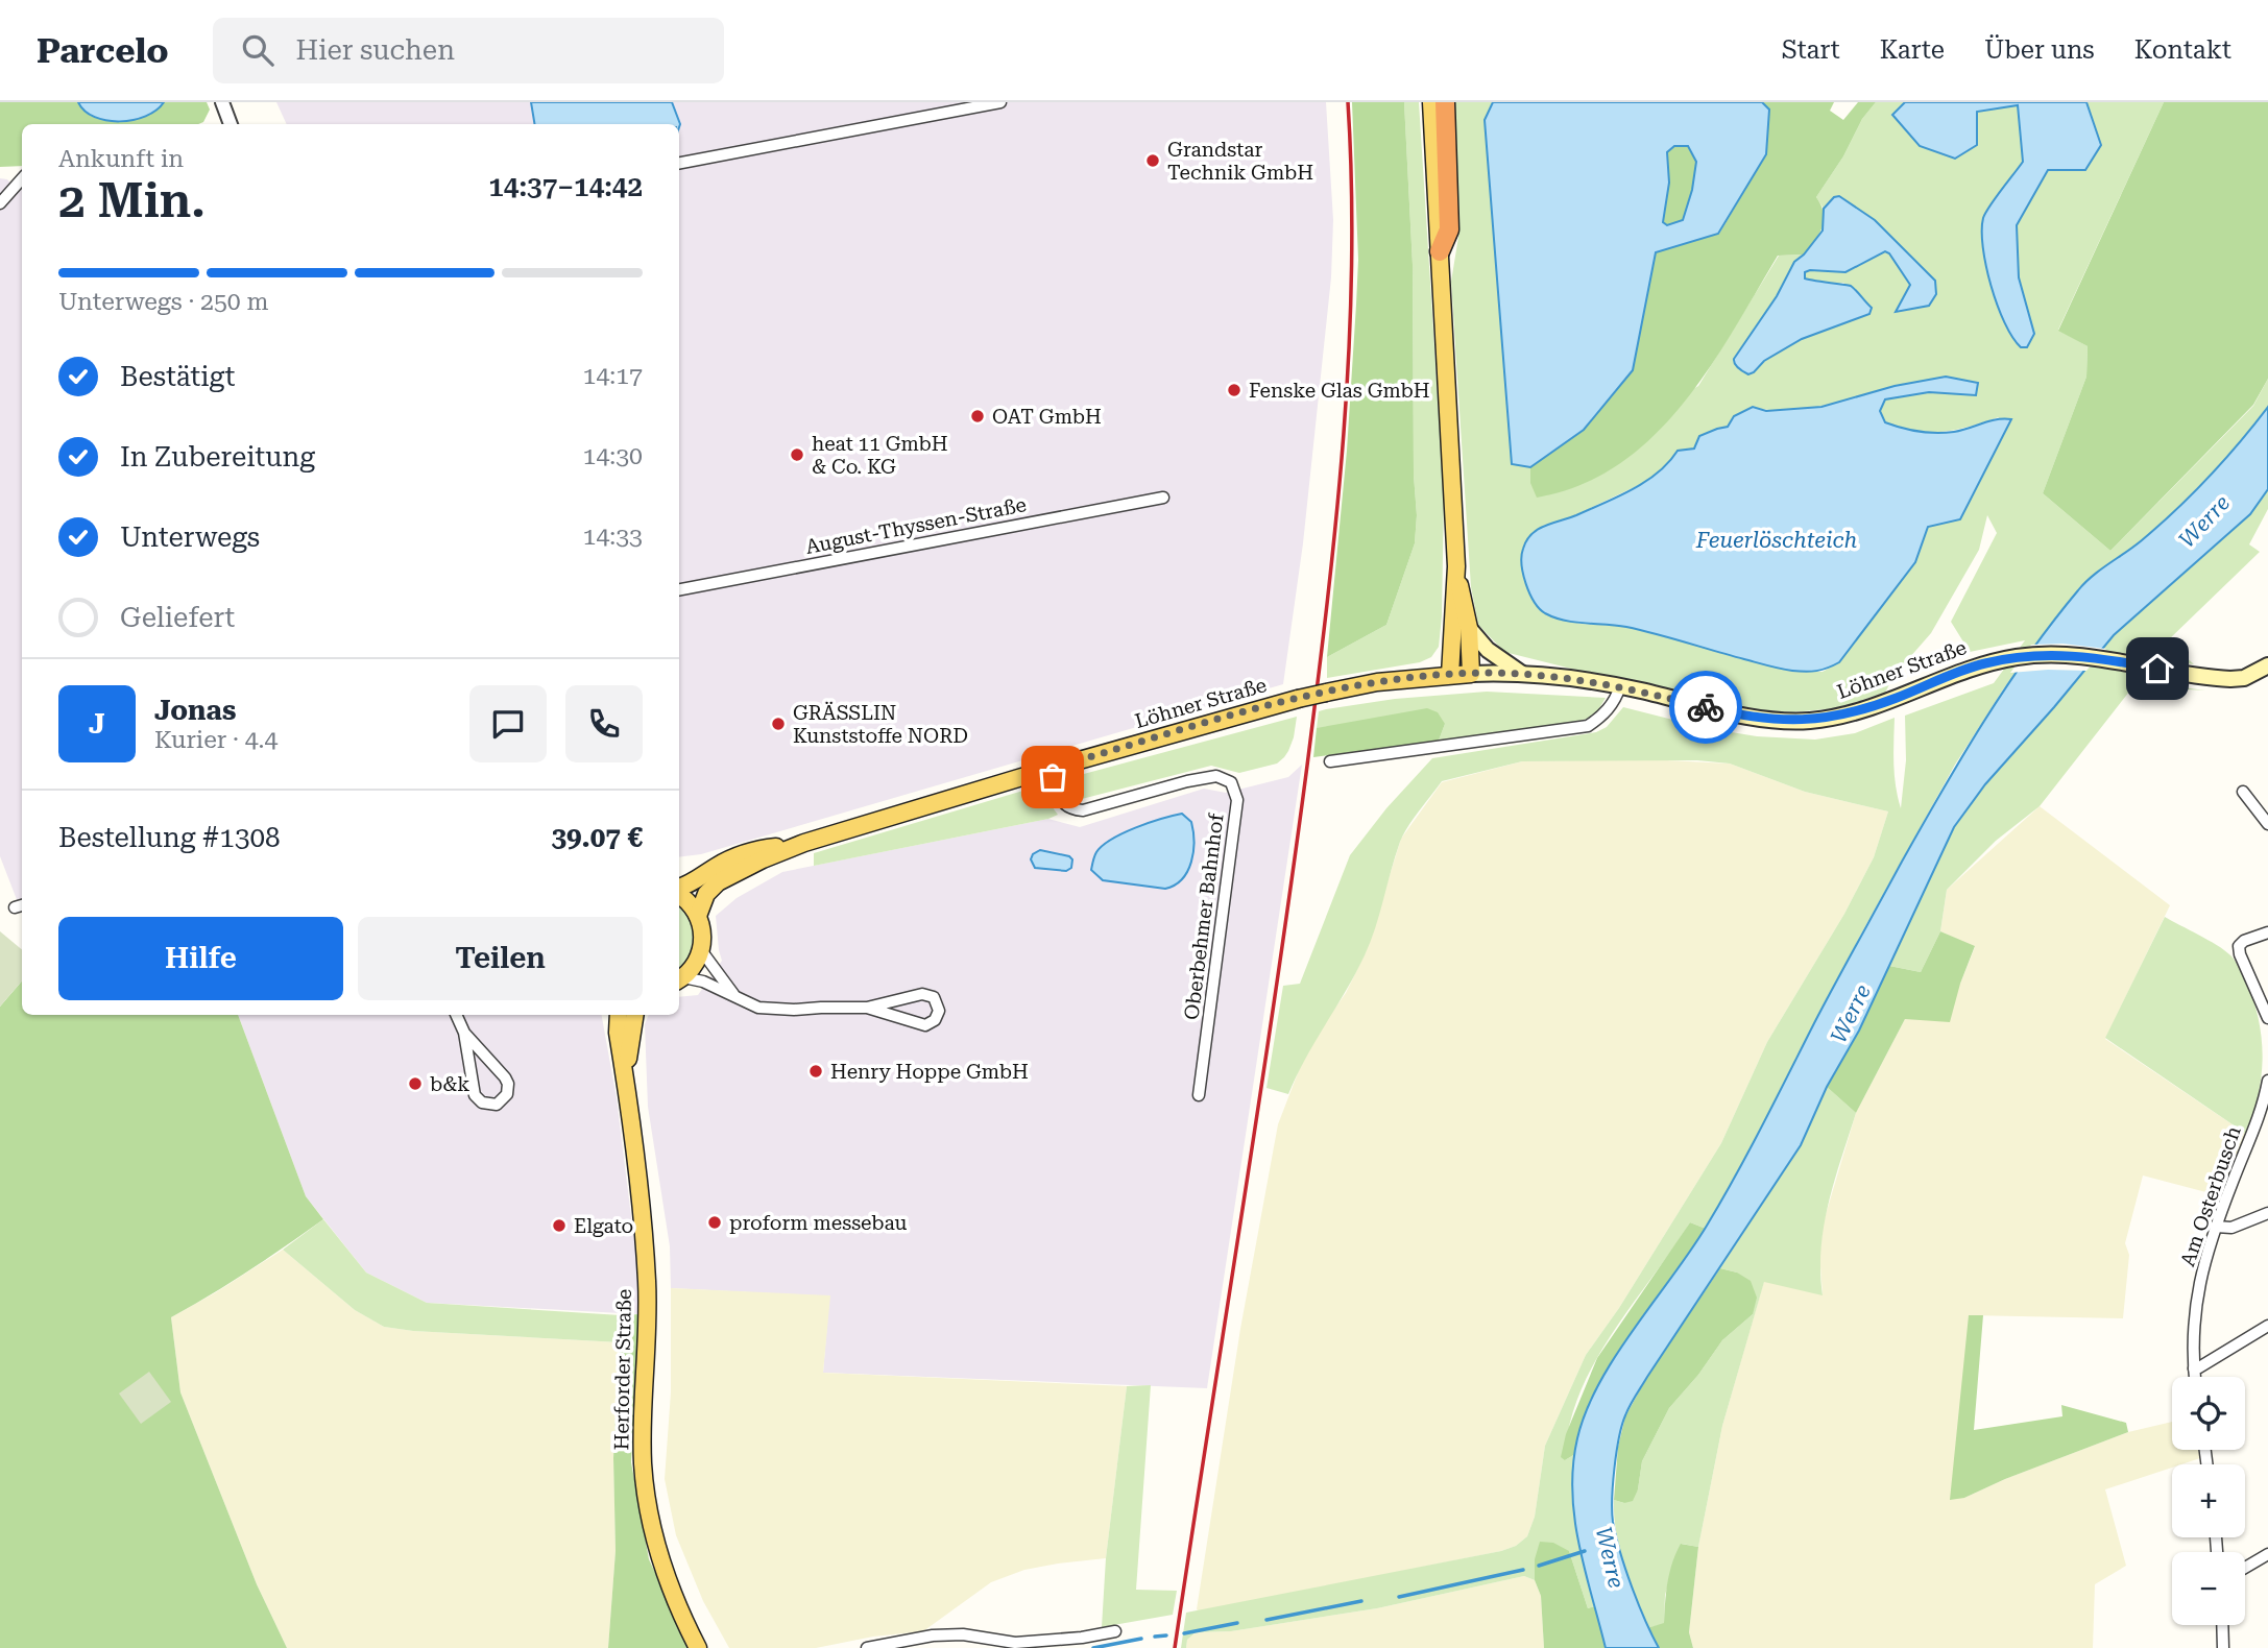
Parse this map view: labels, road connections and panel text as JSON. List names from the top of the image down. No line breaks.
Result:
{"streets":{"main road":["Löhner Straße","Herforder Straße"],"street":["August-Thyssen-Straße","Oberbehmer Bahnhof","Am Osterbusch"]},"crossings":[["Löhner Straße","Oberbehmer Bahnhof"]],"water":["Werre","Feuerlöschteich"],"places":["Grandstar Technik GmbH","Fenske Glas GmbH","OAT GmbH","heat 11 GmbH & Co. KG","GRÄSSLIN Kunststoffe NORD","Henry Hoppe GmbH","b&k","proform messebau","Elgato"],"page":{"header":"Parcelo","search":"Hier suchen","nav":["Start","Karte","Über uns","Kontakt"],"heading":["2 Min.","Ankunft in","14:37–14:42"],"panel":["Jonas","Kurier · 4.4","Bestellung #1308","39.07 €"],"bar":"Unterwegs · 250 m","list":[["Bestätigt","14:17"],["In Zubereitung","14:30"],["Unterwegs","14:33"],"Geliefert"],"round":"J","buttons":["Hilfe","Teilen"],"map_buttons":["+","−"]}}
